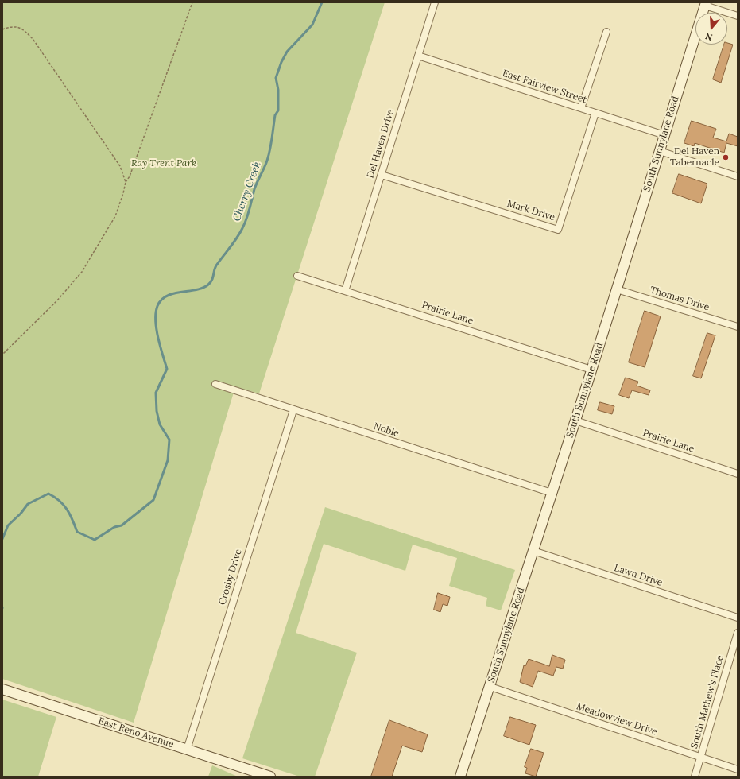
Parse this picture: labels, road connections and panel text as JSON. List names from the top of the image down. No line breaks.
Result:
{"streets":{"main road":["South Sunnylane Road","East Reno Avenue"],"street":["East Fairview Street","Del Haven Drive","Mark Drive","Thomas Drive","Prairie Lane","Noble","Lawn Drive","Crosby Drive","South Mathew's Place","Meadowview Drive"]},"crossings":[["East Fairview Street","Del Haven Drive"],["East Fairview Street","South Sunnylane Road"],["East Fairview Street","Mark Drive"],["Del Haven Drive","Mark Drive"],["Del Haven Drive","Prairie Lane"],["South Sunnylane Road","Thomas Drive"],["South Sunnylane Road","Prairie Lane"],["South Sunnylane Road","Noble"],["South Sunnylane Road","Lawn Drive"],["South Sunnylane Road","Meadowview Drive"],["Noble","Crosby Drive"],["Crosby Drive","East Reno Avenue"],["South Mathew's Place","Meadowview Drive"]],"water":["Cherry Creek"],"parks":["Ray Trent Park"],"places":["Del Haven Tabernacle"],"north":"bottom"}
